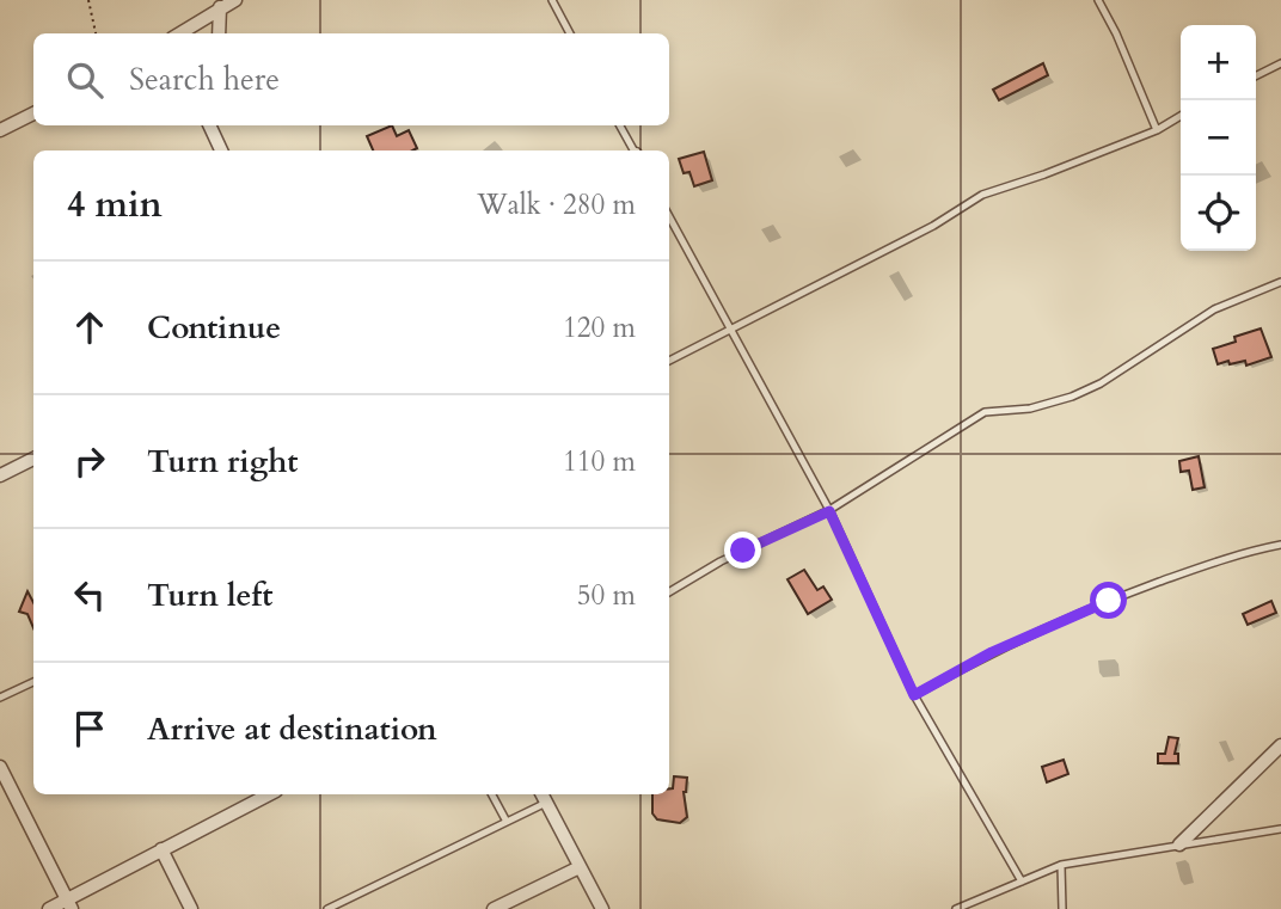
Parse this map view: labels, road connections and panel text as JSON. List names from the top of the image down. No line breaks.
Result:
{"page":{"map_buttons":["+","−"],"search":"Search here","heading":["4 min","Walk · 280 m"],"list":[["Continue","120 m"],["Turn right","110 m"],["Turn left","50 m"],"Arrive at destination"]}}
